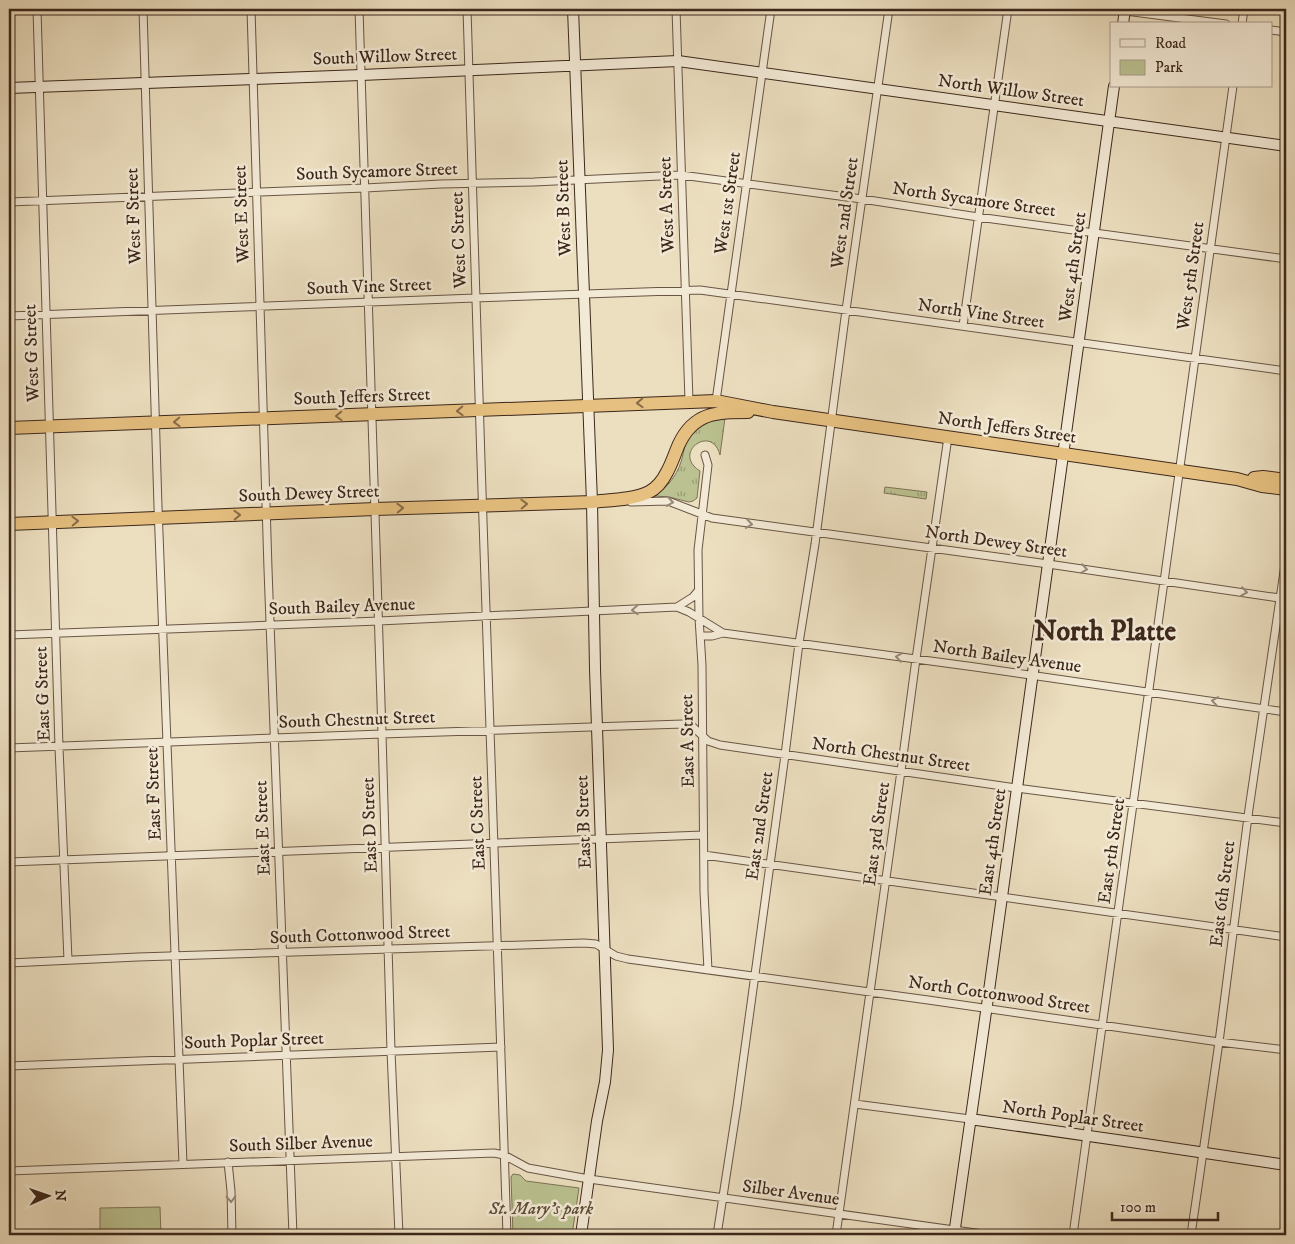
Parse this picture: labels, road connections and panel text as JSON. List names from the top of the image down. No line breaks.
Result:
{"streets":{"highway":["South Jeffers Street","North Jeffers Street","South Dewey Street"],"main road":["South Willow Street","North Willow Street","West B Street","West 4th Street","East B Street","East 4th Street","North Poplar Street"],"street":["South Sycamore Street","North Sycamore Street","West 1st Street","West A Street","West 2nd Street","West E Street","West F Street","West C Street","West 5th Street","South Vine Street","North Vine Street","West G Street","North Dewey Street","South Bailey Avenue","North Bailey Avenue","East G Street","South Chestnut Street","East A Street","North Chestnut Street","East F Street","East C Street","East D Street","East 2nd Street","East E Street","East 3rd Street","East 5th Street","East 6th Street","South Cottonwood Street","North Cottonwood Street","South Poplar Street","South Silber Avenue","Silber Avenue"]},"crossings":[["South Willow Street","North Willow Street"],["South Willow Street","West 1st Street"],["South Willow Street","West A Street"],["South Willow Street","West B Street"],["South Willow Street","West E Street"],["South Willow Street","West F Street"],["South Willow Street","West C Street"],["South Willow Street","West G Street"],["South Willow Street","East D Street"],["North Willow Street","West 1st Street"],["North Willow Street","West 2nd Street"],["North Willow Street","West 4th Street"],["North Willow Street","West 5th Street"],["South Sycamore Street","North Sycamore Street"],["South Sycamore Street","West 1st Street"],["South Sycamore Street","West A Street"],["South Sycamore Street","West B Street"],["South Sycamore Street","West E Street"],["South Sycamore Street","West F Street"],["South Sycamore Street","West C Street"],["South Sycamore Street","West G Street"],["South Sycamore Street","East D Street"],["North Sycamore Street","West 1st Street"],["North Sycamore Street","West 2nd Street"],["North Sycamore Street","West 4th Street"],["North Sycamore Street","West 5th Street"],["West 1st Street","South Vine Street"],["West 1st Street","North Vine Street"],["West 1st Street","South Jeffers Street"],["West 1st Street","North Jeffers Street"],["West A Street","South Vine Street"],["West A Street","South Jeffers Street"],["West B Street","South Vine Street"],["West B Street","South Jeffers Street"],["West B Street","East B Street"],["West 2nd Street","North Vine Street"],["West 2nd Street","North Jeffers Street"],["West 2nd Street","East 2nd Street"],["West E Street","South Vine Street"],["West E Street","South Jeffers Street"],["West E Street","East E Street"],["West F Street","South Vine Street"],["West F Street","South Jeffers Street"],["West F Street","East F Street"],["West C Street","South Vine Street"],["West C Street","South Jeffers Street"],["West C Street","East C Street"],["West 4th Street","North Vine Street"],["West 4th Street","North Jeffers Street"],["West 4th Street","East 4th Street"],["West 5th Street","North Vine Street"],["West 5th Street","North Jeffers Street"],["West 5th Street","East 5th Street"],["South Vine Street","North Vine Street"],["South Vine Street","West G Street"],["South Vine Street","East D Street"],["West G Street","South Jeffers Street"],["West G Street","East G Street"],["South Jeffers Street","North Jeffers Street"],["South Jeffers Street","East G Street"],["South Jeffers Street","East F Street"],["South Jeffers Street","East B Street"],["South Jeffers Street","East C Street"],["South Jeffers Street","East D Street"],["South Jeffers Street","East E Street"],["North Jeffers Street","South Dewey Street"],["North Jeffers Street","East 2nd Street"],["North Jeffers Street","East 3rd Street"],["North Jeffers Street","East 4th Street"],["North Jeffers Street","East 5th Street"],["South Dewey Street","North Dewey Street"],["South Dewey Street","East G Street"],["South Dewey Street","East A Street"],["South Dewey Street","East F Street"],["South Dewey Street","East B Street"],["South Dewey Street","East C Street"],["South Dewey Street","East D Street"],["South Dewey Street","East E Street"],["North Dewey Street","East A Street"],["North Dewey Street","East 2nd Street"],["North Dewey Street","East 3rd Street"],["North Dewey Street","East 4th Street"],["North Dewey Street","East 5th Street"],["North Dewey Street","East 6th Street"],["South Bailey Avenue","North Bailey Avenue"],["South Bailey Avenue","East G Street"],["South Bailey Avenue","East A Street"],["South Bailey Avenue","East F Street"],["South Bailey Avenue","East B Street"],["South Bailey Avenue","East C Street"],["South Bailey Avenue","East D Street"],["South Bailey Avenue","East E Street"],["North Bailey Avenue","East A Street"],["North Bailey Avenue","East 2nd Street"],["North Bailey Avenue","East 3rd Street"],["North Bailey Avenue","East 4th Street"],["North Bailey Avenue","East 5th Street"],["North Bailey Avenue","East 6th Street"],["East G Street","South Chestnut Street"],["East G Street","South Cottonwood Street"],["South Chestnut Street","East A Street"],["South Chestnut Street","North Chestnut Street"],["South Chestnut Street","East F Street"],["South Chestnut Street","East B Street"],["South Chestnut Street","East C Street"],["South Chestnut Street","East D Street"],["South Chestnut Street","East E Street"],["East A Street","North Chestnut Street"],["East A Street","South Cottonwood Street"],["East A Street","North Cottonwood Street"],["North Chestnut Street","East 2nd Street"],["North Chestnut Street","East 3rd Street"],["North Chestnut Street","East 4th Street"],["North Chestnut Street","East 5th Street"],["North Chestnut Street","East 6th Street"],["East F Street","South Cottonwood Street"],["East F Street","South Poplar Street"],["East F Street","South Silber Avenue"],["East B Street","South Cottonwood Street"],["East B Street","South Silber Avenue"],["East B Street","Silber Avenue"],["East C Street","South Cottonwood Street"],["East C Street","South Poplar Street"],["East C Street","South Silber Avenue"],["East D Street","South Cottonwood Street"],["East D Street","South Poplar Street"],["East D Street","South Silber Avenue"],["East 2nd Street","North Cottonwood Street"],["East 2nd Street","Silber Avenue"],["East E Street","South Cottonwood Street"],["East E Street","South Poplar Street"],["East E Street","South Silber Avenue"],["East 3rd Street","North Cottonwood Street"],["East 3rd Street","North Poplar Street"],["East 3rd Street","Silber Avenue"],["East 4th Street","North Cottonwood Street"],["East 4th Street","North Poplar Street"],["East 4th Street","Silber Avenue"],["East 5th Street","North Cottonwood Street"],["East 5th Street","North Poplar Street"],["East 6th Street","North Cottonwood Street"],["East 6th Street","North Poplar Street"],["South Cottonwood Street","North Cottonwood Street"],["South Silber Avenue","Silber Avenue"]],"one_way":["South Jeffers Street","South Dewey Street","North Dewey Street","North Bailey Avenue"],"districts":["North Platte"],"parks":["St. Mary's park"],"legend":["Road","Park"],"scale_bar":"100 m","north":"right"}
